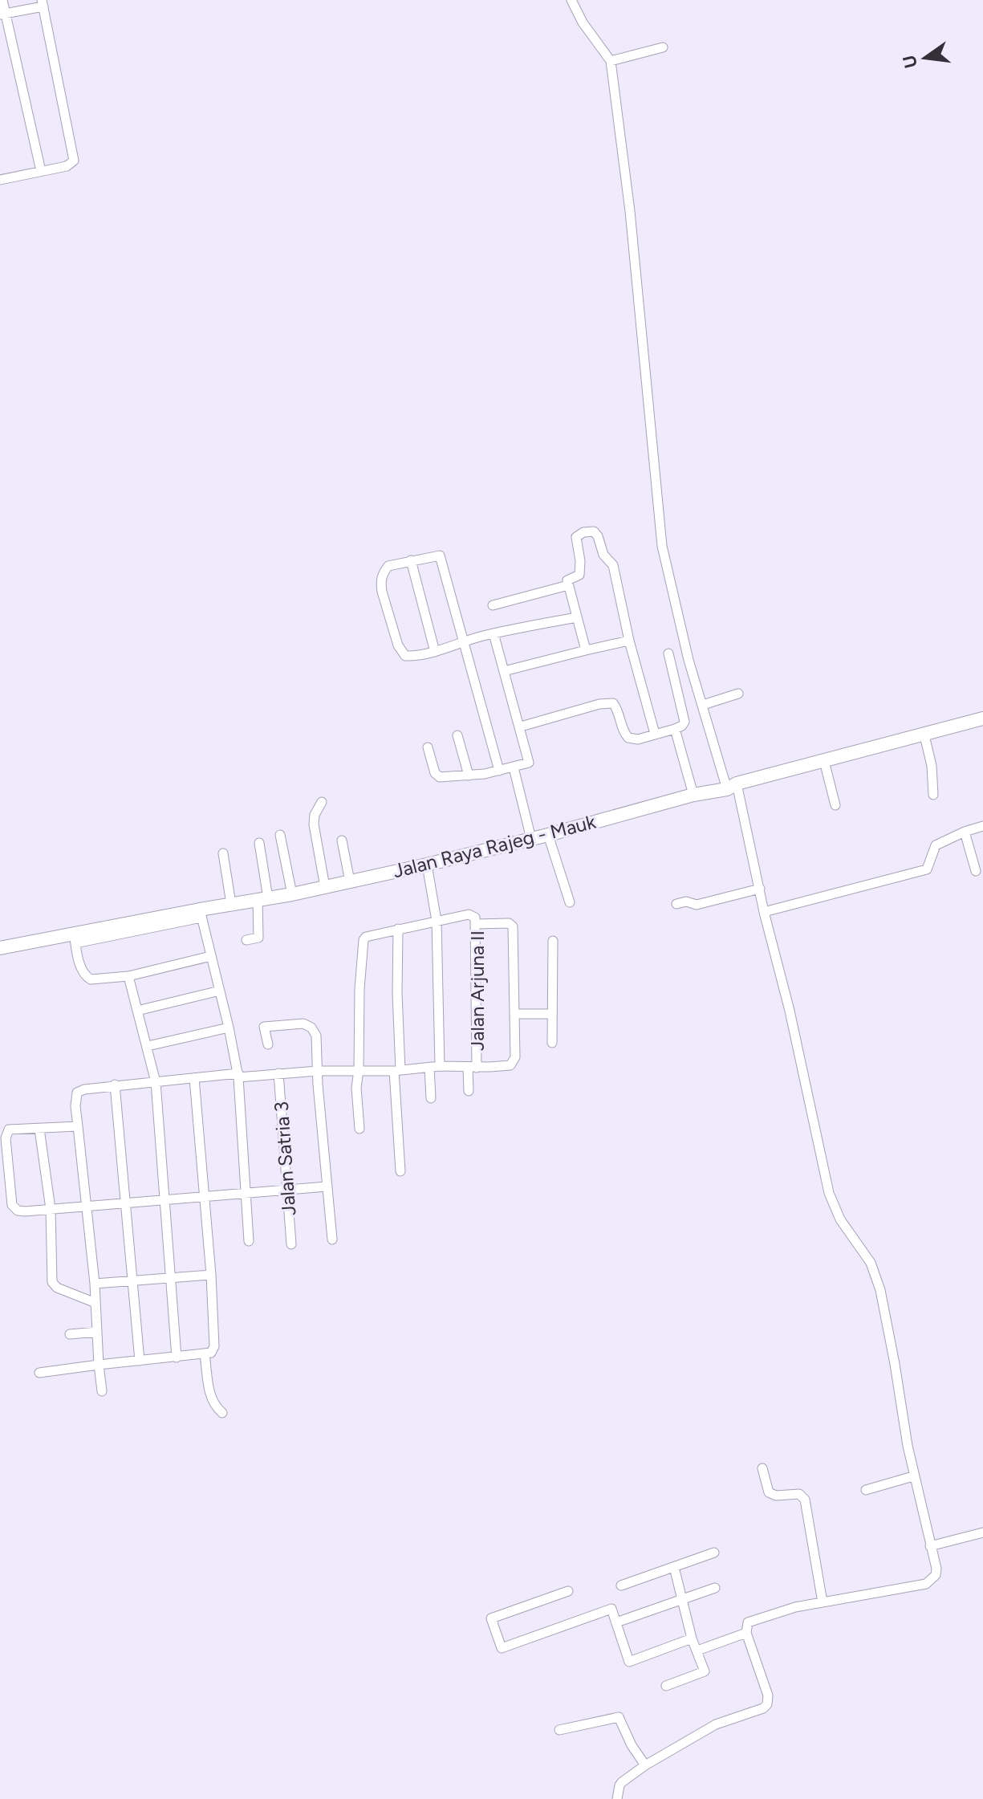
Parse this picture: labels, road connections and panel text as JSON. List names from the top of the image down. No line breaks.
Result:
{"streets":{"main road":["Jalan Raya Rajeg - Mauk"],"street":["Jalan Arjuna II","Jalan Satria 3"]},"north":"left"}
